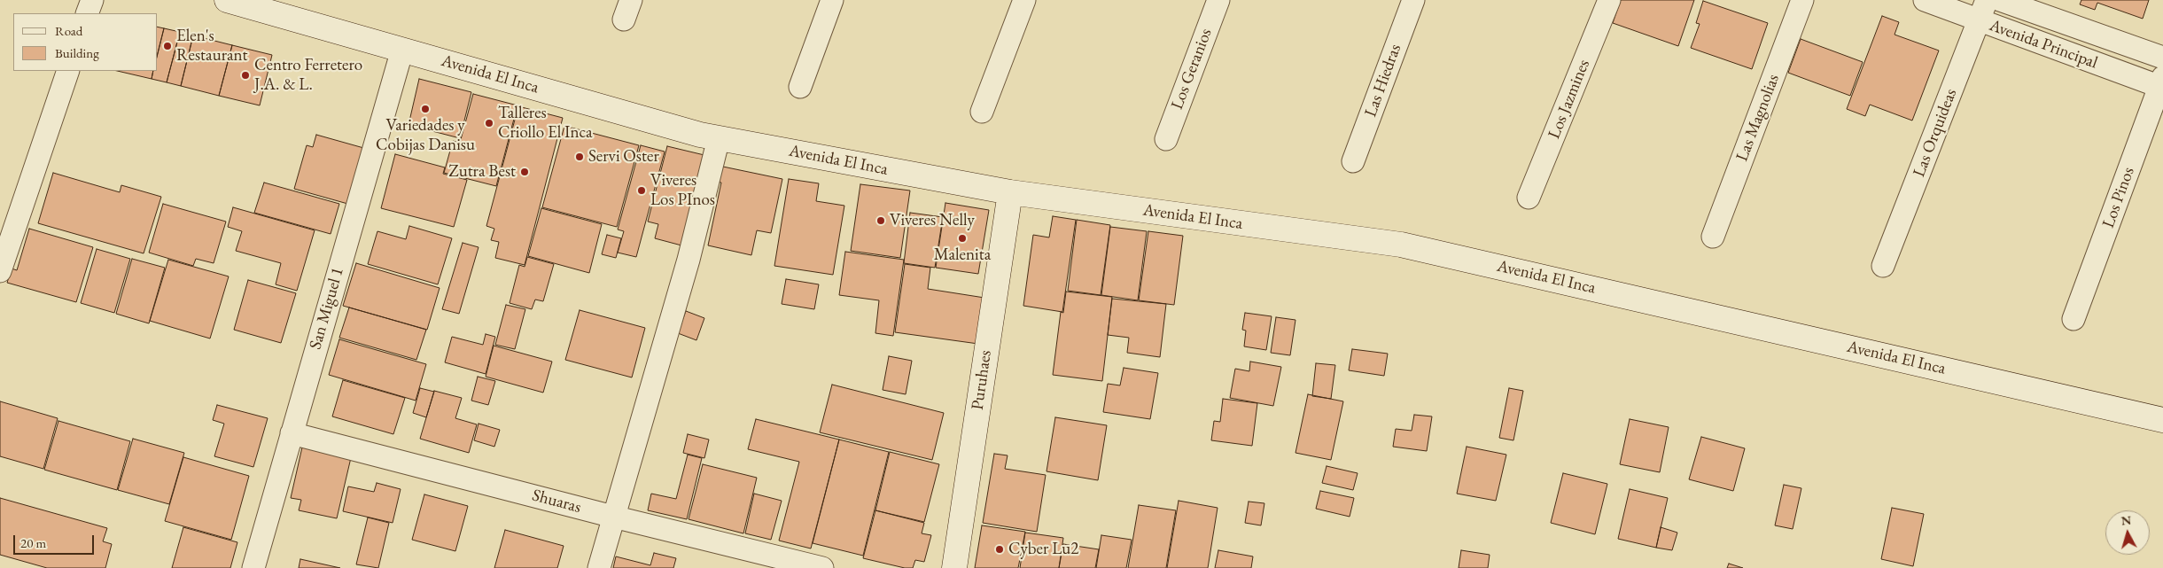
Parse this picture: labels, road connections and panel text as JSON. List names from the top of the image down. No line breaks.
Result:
{"streets":{"street":["Avenida Principal","Los Geranios","Avenida El Inca","Las Hiedras","Los Jazmines","Las Magnolias","Las Orquideas","Los Pinos","San Miguel 1","Puruhaes","Shuaras"]},"crossings":[["Avenida Principal","Las Orquideas"],["Avenida Principal","Los Pinos"],["Avenida El Inca","San Miguel 1"],["Avenida El Inca","Puruhaes"],["San Miguel 1","Shuaras"]],"places":["Elen's Restaurant","Centro Ferretero J.A. & L.","Variedades y Cobijas Danisu","Talleres Criollo El Inca","Servi Oster","Zutra Best","Viveres Los PInos","Viveres Nelly","Malenita","Cyber Lu2"],"legend":["Road","Building"],"scale_bar":"20 m","north":"top"}
